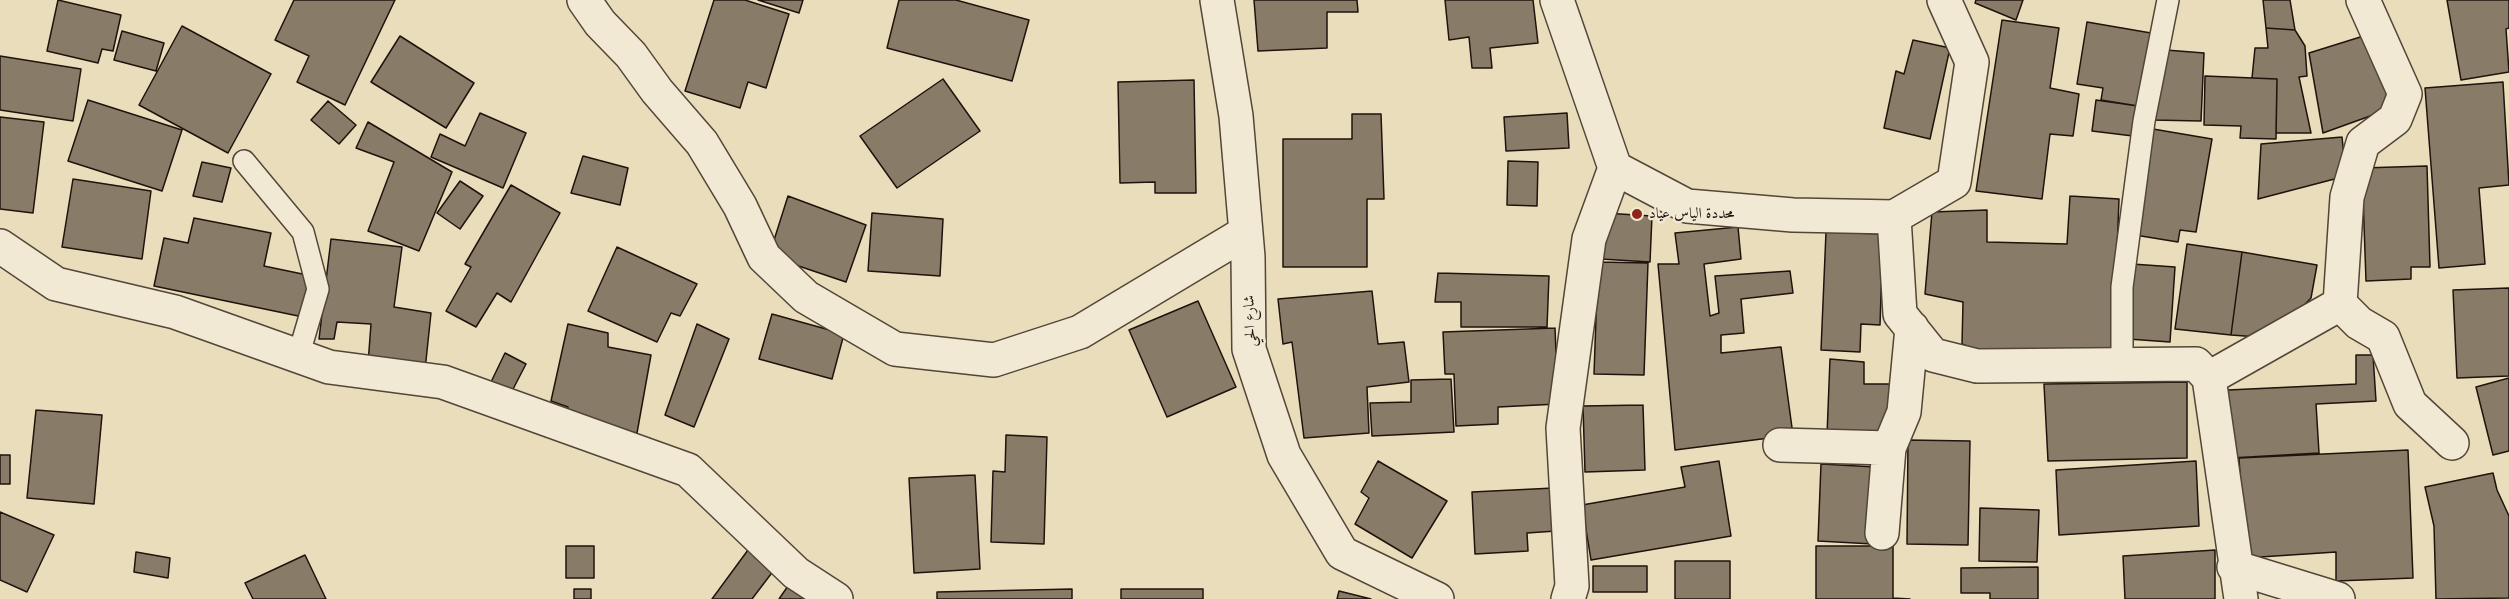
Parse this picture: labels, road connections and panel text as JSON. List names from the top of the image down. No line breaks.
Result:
{"streets":{"street":["شارع الحي"]},"places":["محددة الياس عياد"]}
